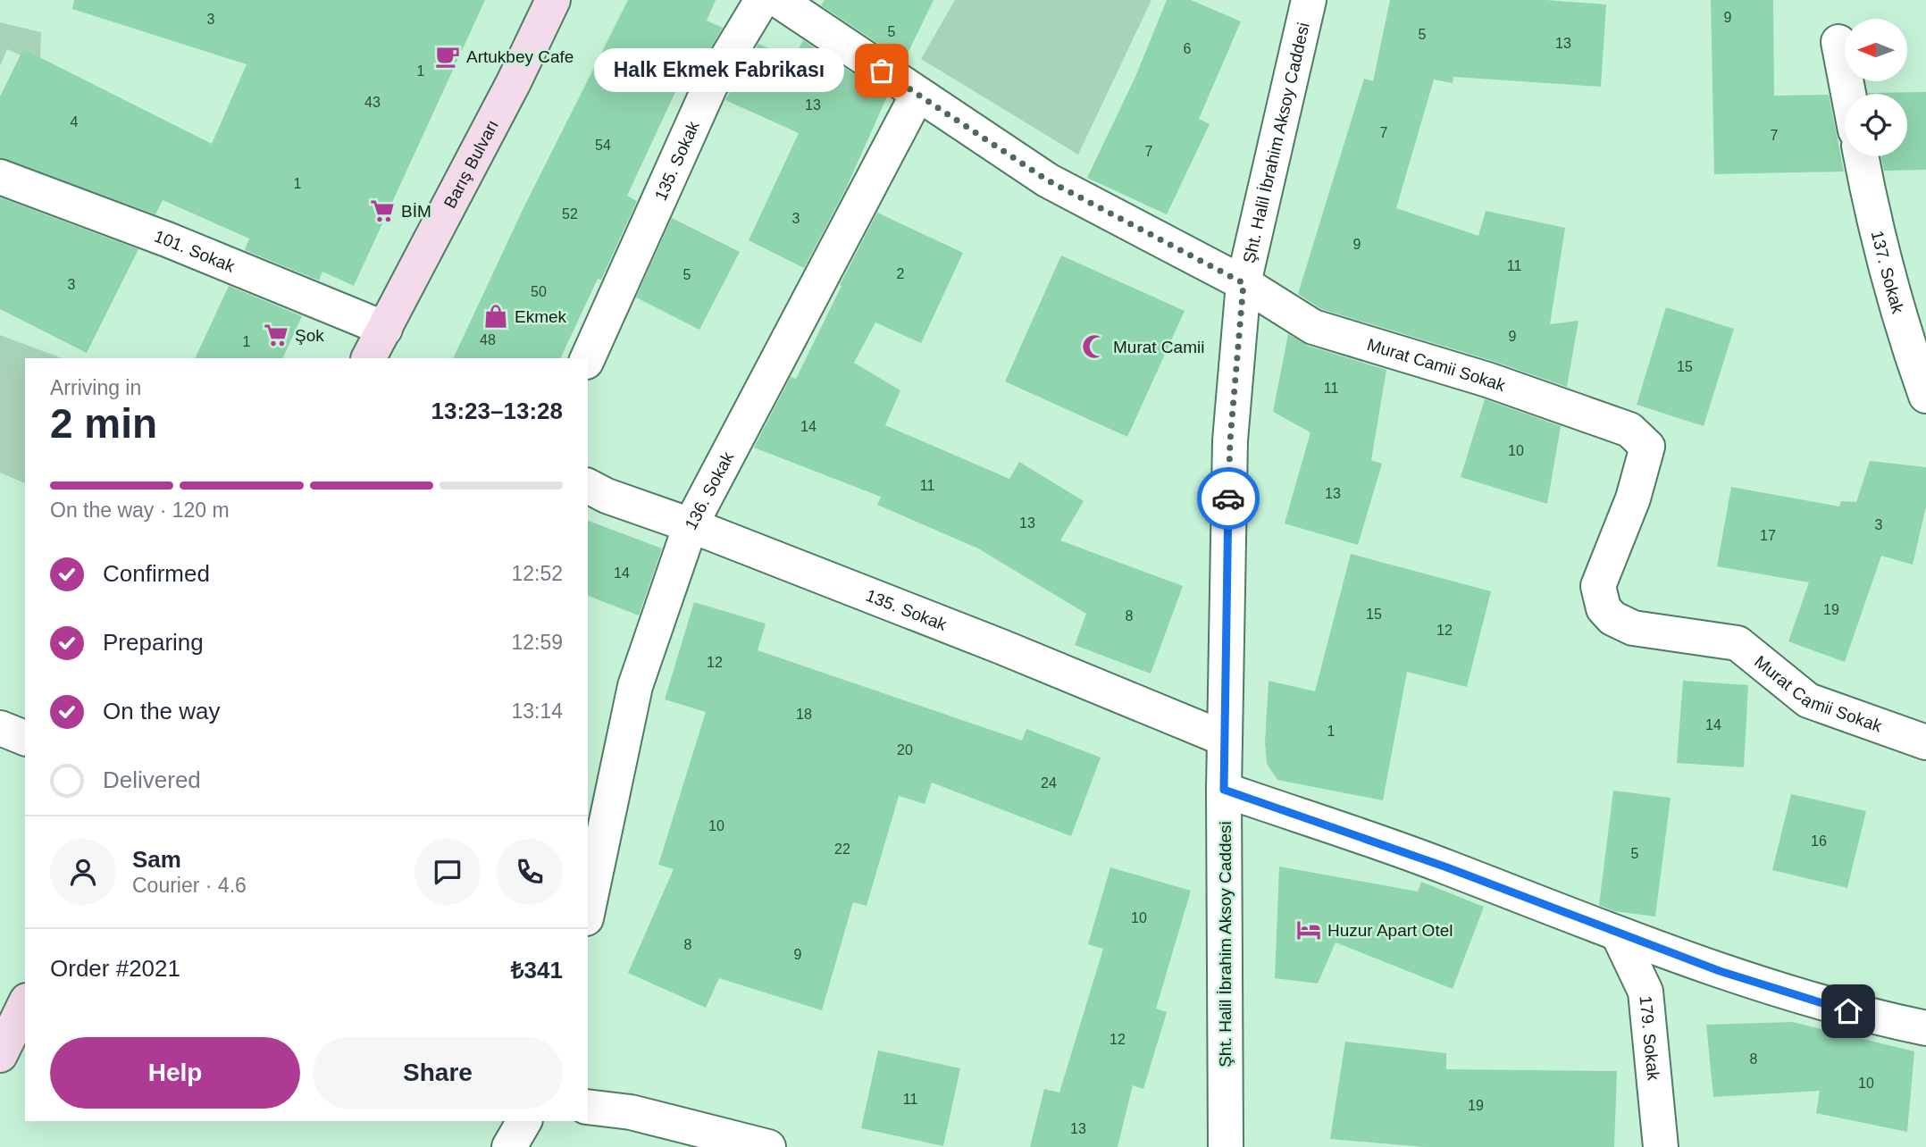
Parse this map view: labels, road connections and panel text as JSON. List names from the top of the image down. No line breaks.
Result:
{"streets":{"main road":["Barış Bulvarı"],"street":["Şht. Halil İbrahim Aksoy Caddesi","135. Sokak","101. Sokak","137. Sokak","Murat Camii Sokak","136. Sokak","179. Sokak"]},"crossings":[["Şht. Halil İbrahim Aksoy Caddesi","135. Sokak"],["Şht. Halil İbrahim Aksoy Caddesi","Murat Camii Sokak"],["135. Sokak","136. Sokak"],["Barış Bulvarı","101. Sokak"],["Murat Camii Sokak","136. Sokak"]],"places":{"cafe":["Artukbey Cafe"],"other":["Halk Ekmek Fabrikası"],"supermarket":["BİM","Şok"],"shop":["Ekmek"],"mosque":["Murat Camii"],"hotel":["Huzur Apart Otel"]},"house_numbers":["9","3","5","5","13","6","1","43","13","4","7","7","54","7","1","52","3","9","11","2","5","3","50","9","48","1","15","11","14","10","11","13","13","3","17","14","19","15","8","12","12","18","14","1","20","24","10","16","22","5","10","8","9","12","8","10","11","19","13"],"north":"left","page":{"bubble":"Halk Ekmek Fabrikası","heading":["2 min","Arriving in","13:23–13:28"],"panel":["Sam","Courier · 4.6","Order #2021","₺341"],"bar":"On the way · 120 m","list":[["Confirmed","12:52"],["Preparing","12:59"],["On the way","13:14"],"Delivered"],"buttons":["Help","Share"]}}
